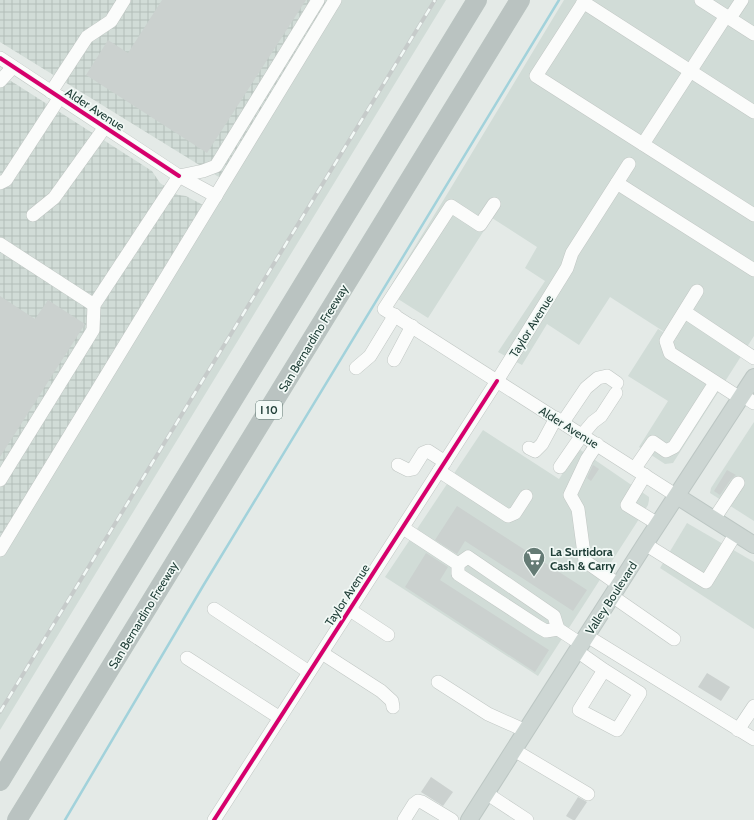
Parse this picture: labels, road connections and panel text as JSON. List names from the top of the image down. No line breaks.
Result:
{"streets":{"highway":["San Bernardino Freeway","I 10"],"main road":["Alder Avenue","Valley Boulevard"],"street":["Taylor Avenue"]},"crossings":[["Alder Avenue","Taylor Avenue"],["Alder Avenue","Valley Boulevard"]],"places":{"supermarket":["La Surtidora Cash & Carry"]}}
